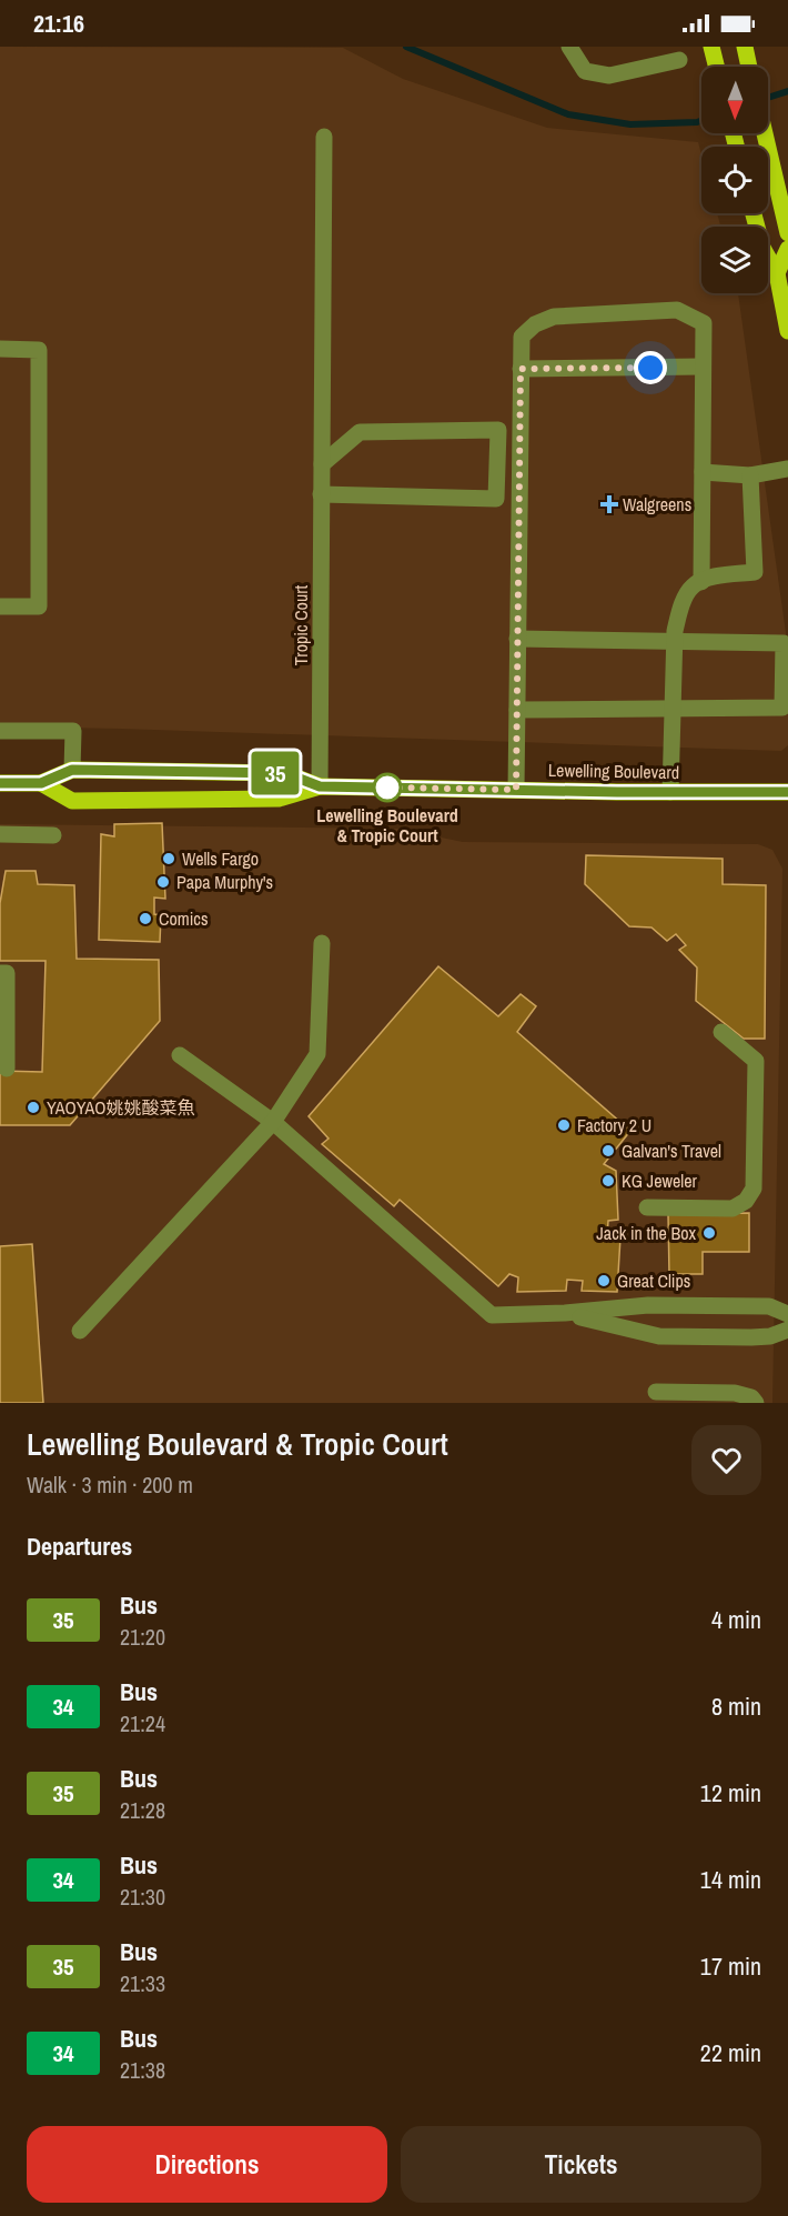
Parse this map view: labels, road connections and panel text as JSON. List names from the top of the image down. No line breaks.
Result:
{"streets":{"main road":["Lewelling Boulevard"],"street":["Tropic Court"]},"crossings":[["Tropic Court","Lewelling Boulevard"]],"places":{"health":["Walgreens"],"other":["Lewelling Boulevard & Tropic Court","Wells Fargo","Papa Murphy's","Comics","YAOYAO姚姚酸菜魚","Factory 2 U","Galvan's Travel","KG Jeweler","Jack in the Box","Great Clips"]},"lines":["bus line 35"],"north":"bottom","page":{"status":"21:16","on_map":"35","heading":[["Lewelling Boulevard & Tropic Court","Walk · 3 min · 200 m"],"Departures"],"list":[{"mark":"35","name":"Bus","note":"21:20","value":"4 min"},{"mark":"34","name":"Bus","note":"21:24","value":"8 min"},{"mark":"35","name":"Bus","note":"21:28","value":"12 min"},{"mark":"34","name":"Bus","note":"21:30","value":"14 min"},{"mark":"35","name":"Bus","note":"21:33","value":"17 min"},{"mark":"34","name":"Bus","note":"21:38","value":"22 min"}],"buttons":["Directions","Tickets"]}}
